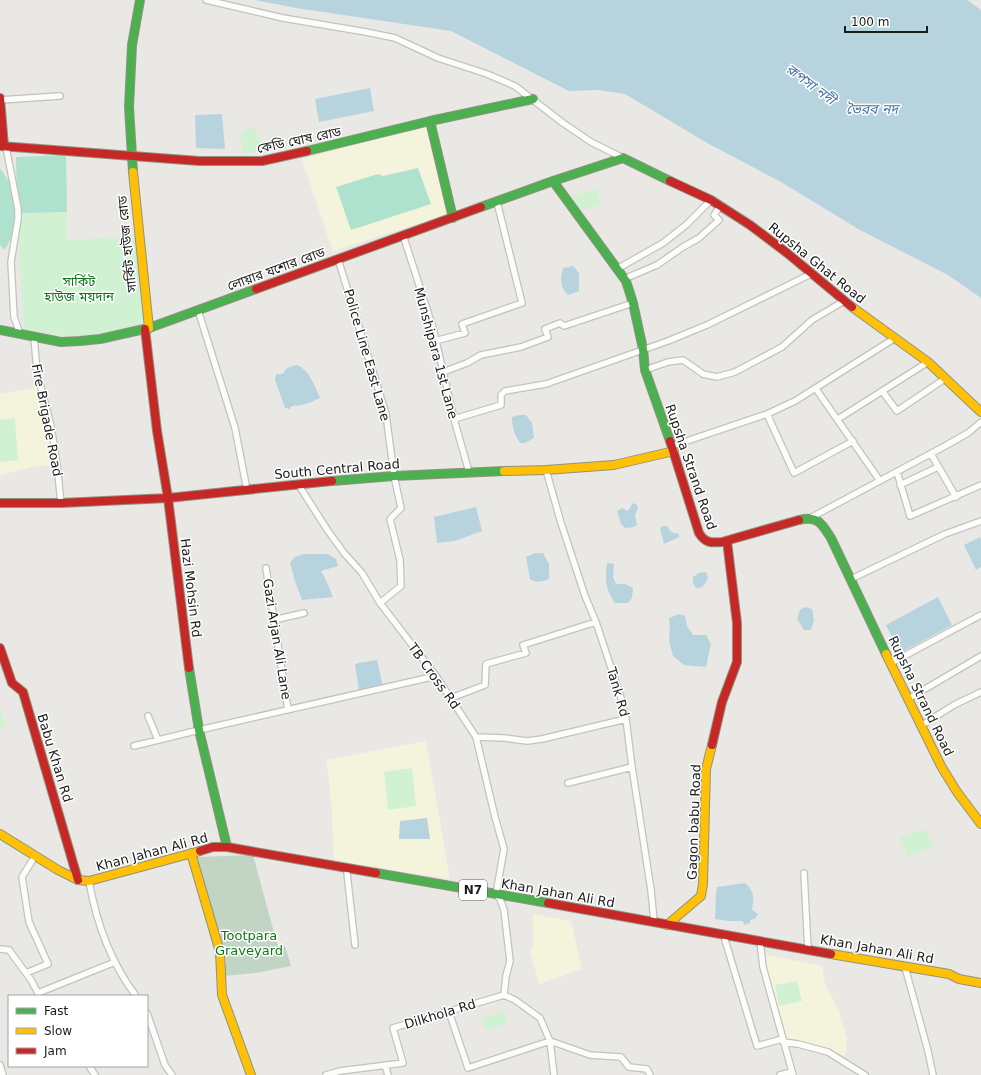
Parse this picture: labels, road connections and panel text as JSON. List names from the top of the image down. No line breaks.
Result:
{"streets":{"main road":["কেডি ঘোষ রোড","সার্কিট হাউজ রোড","Rupsha Ghat Road","লোয়ার যশোর রোড","Rupsha Strand Road","South Central Road","Hazi Mohsin Rd","Babu Khan Rd","Gagon babu Road","Khan Jahan Ali Rd","N7"],"street":["Munshipara 1st Lane","Police Line East Lane","Fire Brigade Road","Gazi Arjan Ali Lane","TB Cross Rd","Tank Rd","Dilkhola Rd"]},"crossings":[["কেডি ঘোষ রোড","সার্কিট হাউজ রোড"],["সার্কিট হাউজ রোড","লোয়ার যশোর রোড"],["সার্কিট হাউজ রোড","Hazi Mohsin Rd"],["Rupsha Ghat Road","লোয়ার যশোর রোড"],["লোয়ার যশোর রোড","Munshipara 1st Lane"],["লোয়ার যশোর রোড","Police Line East Lane"],["লোয়ার যশোর রোড","Fire Brigade Road"],["লোয়ার যশোর রোড","Rupsha Strand Road"],["লোয়ার যশোর রোড","Hazi Mohsin Rd"],["Munshipara 1st Lane","South Central Road"],["Police Line East Lane","South Central Road"],["Police Line East Lane","TB Cross Rd"],["Fire Brigade Road","South Central Road"],["Rupsha Strand Road","South Central Road"],["Rupsha Strand Road","Gagon babu Road"],["South Central Road","Hazi Mohsin Rd"],["South Central Road","TB Cross Rd"],["South Central Road","Tank Rd"],["Hazi Mohsin Rd","Khan Jahan Ali Rd"],["TB Cross Rd","Khan Jahan Ali Rd"],["Tank Rd","Khan Jahan Ali Rd"],["Babu Khan Rd","Khan Jahan Ali Rd"],["Gagon babu Road","Khan Jahan Ali Rd"]],"water":["রূপসা নদী","ভৈরব নদ"],"parks":["সার্কিট হাউজ ময়দান","Tootpara Graveyard"],"legend":["Fast","Slow","Jam"],"scale_bar":"100 m"}
